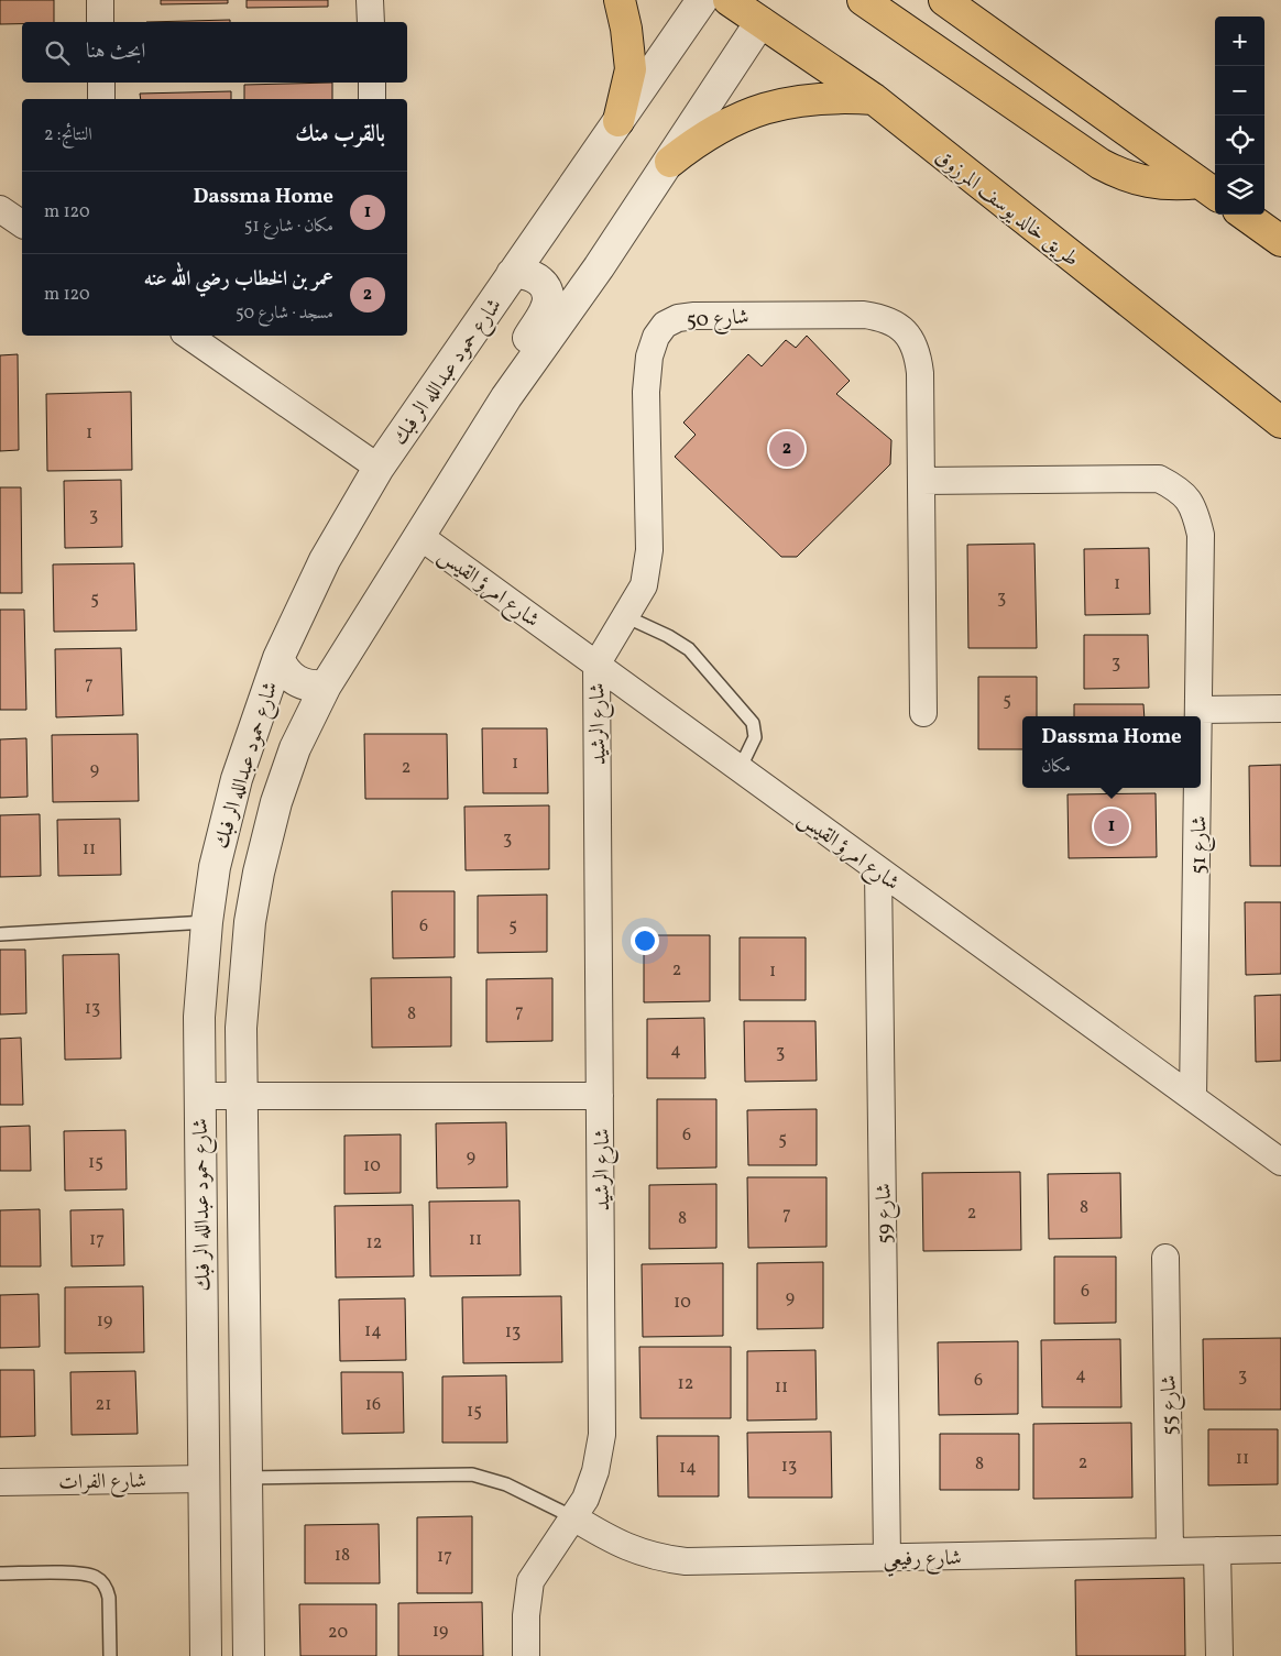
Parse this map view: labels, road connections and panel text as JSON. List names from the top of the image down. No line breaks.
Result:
{"streets":{"main road":["طريق خالد يوسف المرزوق"],"street":["شارع 50","شارع حمود عبدالله الر فبك","شارع امرؤ القيس","شارع الرشيد","شارع 51","شارع 59","شارع 55","شارع الفرات","شارع رفيعي"]},"crossings":[["طريق خالد يوسف المرزوق","شارع حمود عبدالله الر فبك"],["شارع 50","شارع امرؤ القيس"],["شارع 50","شارع الرشيد"],["شارع 50","شارع 51"],["شارع حمود عبدالله الر فبك","شارع امرؤ القيس"],["شارع حمود عبدالله الر فبك","شارع الفرات"],["شارع امرؤ القيس","شارع الرشيد"],["شارع امرؤ القيس","شارع 51"],["شارع امرؤ القيس","شارع 59"],["شارع الرشيد","شارع رفيعي"],["شارع 59","شارع رفيعي"],["شارع 55","شارع رفيعي"]],"house_numbers":["1","3","1","3","5","3","7","5","1","2","9","3","11","6","5","2","1","13","7","8","4","3","6","5","9","15","10","8","2","7","8","17","11","12","6","9","10","19","14","13","4","3","6","12","11","21","16","15","11","2","8","13","14","18","17","19","20"],"page":{"map_buttons":["+","−"],"search":"ابحث هنا","heading":["بالقرب منك","النتائج: 2"],"list":[{"mark":"1","name":"Dassma Home","note":"مكان · شارع 51","value":"120 m"},{"mark":"2","name":"عمر بن الخطاب رضي الله عنه","note":"مسجد · شارع 50","value":"120 m"}],"pins":["2","1"],"popup":["Dassma Home","مكان"]}}
